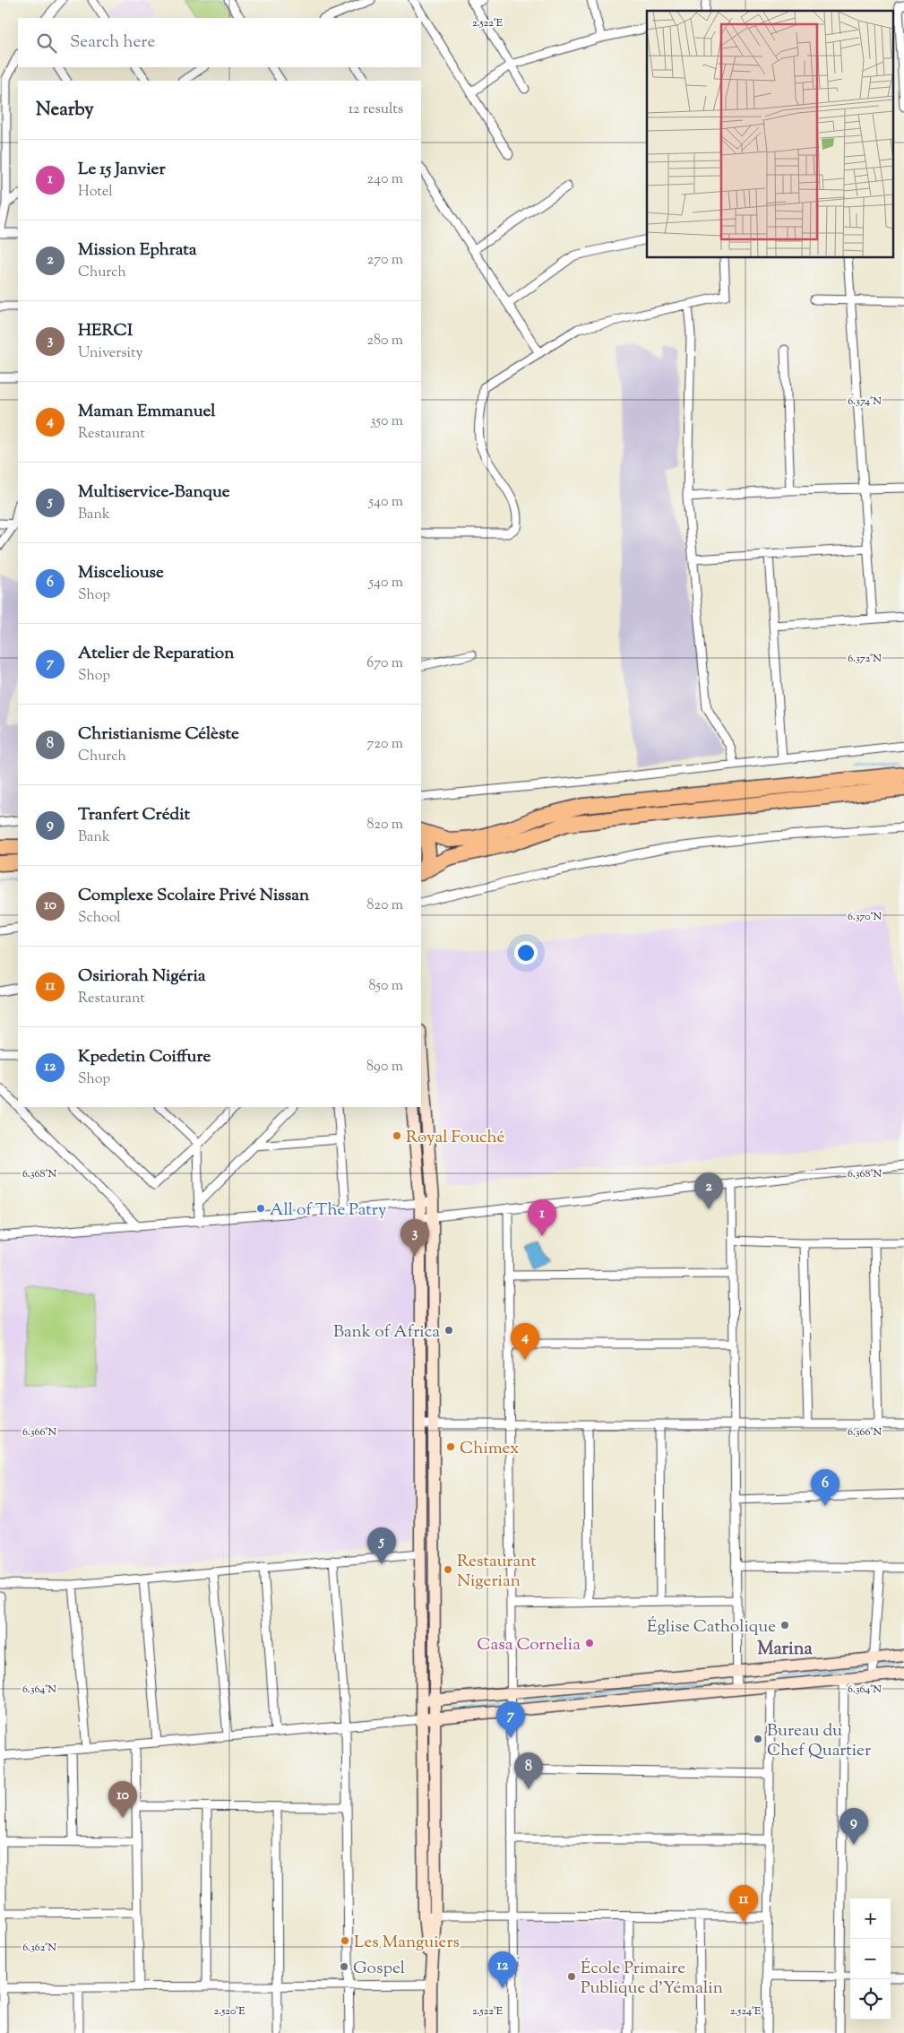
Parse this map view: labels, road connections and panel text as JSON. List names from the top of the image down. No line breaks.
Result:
{"districts":["Marina"],"places":["Royal Fouché","All of The Patry","Bank of Africa","Chimex","Restaurant Nigerian","Église Catholique","Casa Cornelia","Bureau du Chef Quartier","Les Manguiers","Gospel","École Primaire Publique d'Yémalin"],"page":{"search":"Search here","heading":["Nearby","12 results"],"list":[{"mark":"1","name":"Le 15 Janvier","note":"Hotel","value":"240 m"},{"mark":"2","name":"Mission Ephrata","note":"Church","value":"270 m"},{"mark":"3","name":"HERCI","note":"University","value":"280 m"},{"mark":"4","name":"Maman Emmanuel","note":"Restaurant","value":"350 m"},{"mark":"5","name":"Multiservice-Banque","note":"Bank","value":"540 m"},{"mark":"6","name":"Misceliouse","note":"Shop","value":"540 m"},{"mark":"7","name":"Atelier de Reparation","note":"Shop","value":"670 m"},{"mark":"8","name":"Christianisme Célèste","note":"Church","value":"720 m"},{"mark":"9","name":"Tranfert Crédit","note":"Bank","value":"820 m"},{"mark":"10","name":"Complexe Scolaire Privé Nissan","note":"School","value":"820 m"},{"mark":"11","name":"Osiriorah Nigéria","note":"Restaurant","value":"850 m"},{"mark":"12","name":"Kpedetin Coiffure","note":"Shop","value":"890 m"}],"pins":["2","1","3","4","6","5","7","8","10","9","11","12"],"map_buttons":["+","−"]},"coordinates":["2.522°E","6.374°N","6.372°N","6.370°N","6.368°N","6.366°N","6.364°N","6.362°N","2.520°E","2.524°E"]}
